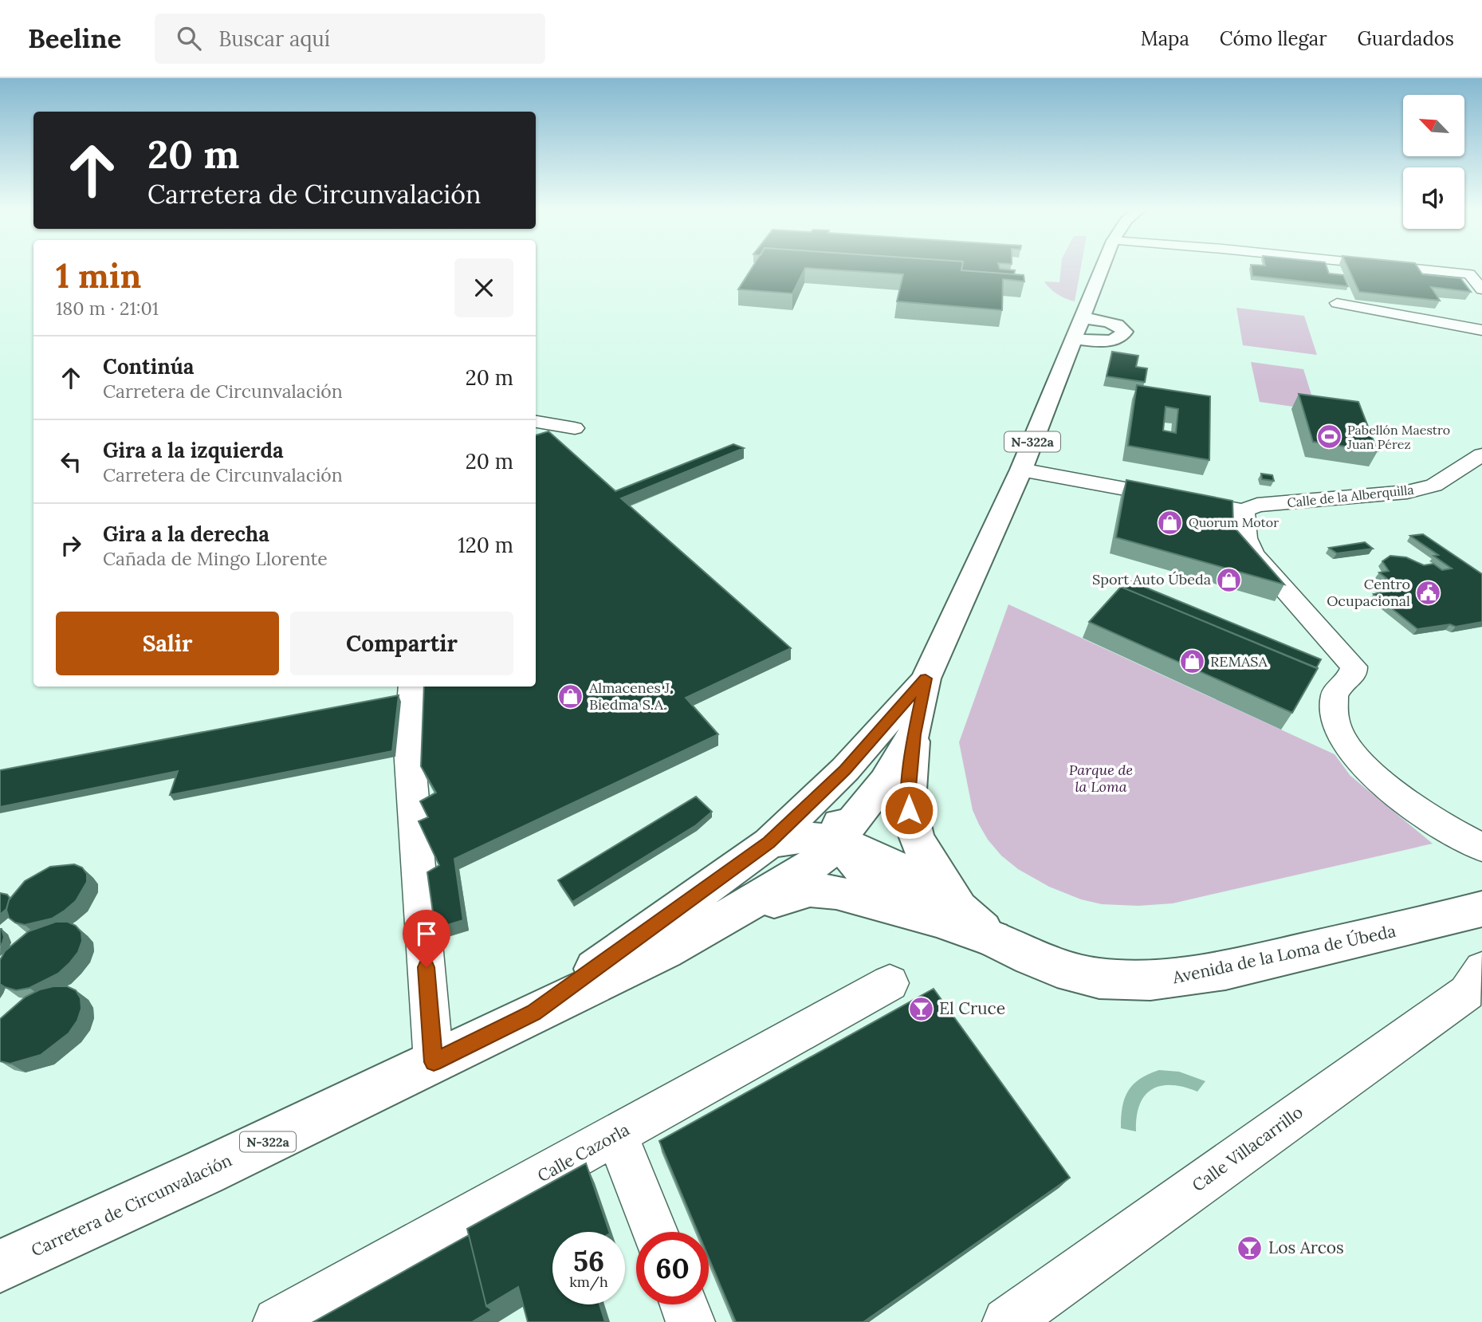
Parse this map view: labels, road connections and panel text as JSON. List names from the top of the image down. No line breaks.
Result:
{"streets":{"main road":["N-322a","Avenida de la Loma de Úbeda","Carretera de Circunvalación"],"street":["Calle de la Alberquilla","Calle Villacarrillo","Calle Cazorla"]},"crossings":[["N-322a","Calle de la Alberquilla"],["N-322a","Carretera de Circunvalación"],["Calle de la Alberquilla","Carretera de Circunvalación"]],"parks":["Parque de la Loma"],"places":{"sports":["Pabellón Maestro Juan Pérez"],"shop":["Quorum Motor","Sport Auto Úbeda","REMASA","Almacenes J. Biedma S.A."],"public building":["Centro Ocupacional"],"bar":["El Cruce","Los Arcos"]},"north":"top left","page":{"header":"Beeline","search":"Buscar aquí","nav":["Mapa","Cómo llegar","Guardados"],"turn":["20 m","Carretera de Circunvalación"],"heading":["1 min","180 m · 21:01"],"list":[{"name":"Continúa","note":"Carretera de Circunvalación","value":"20 m"},{"name":"Gira a la izquierda","note":"Carretera de Circunvalación","value":"20 m"},{"name":"Gira a la derecha","note":"Cañada de Mingo Llorente","value":"120 m"}],"buttons":["Salir","Compartir"],"speed":"56 km/h","limit":"60"}}
